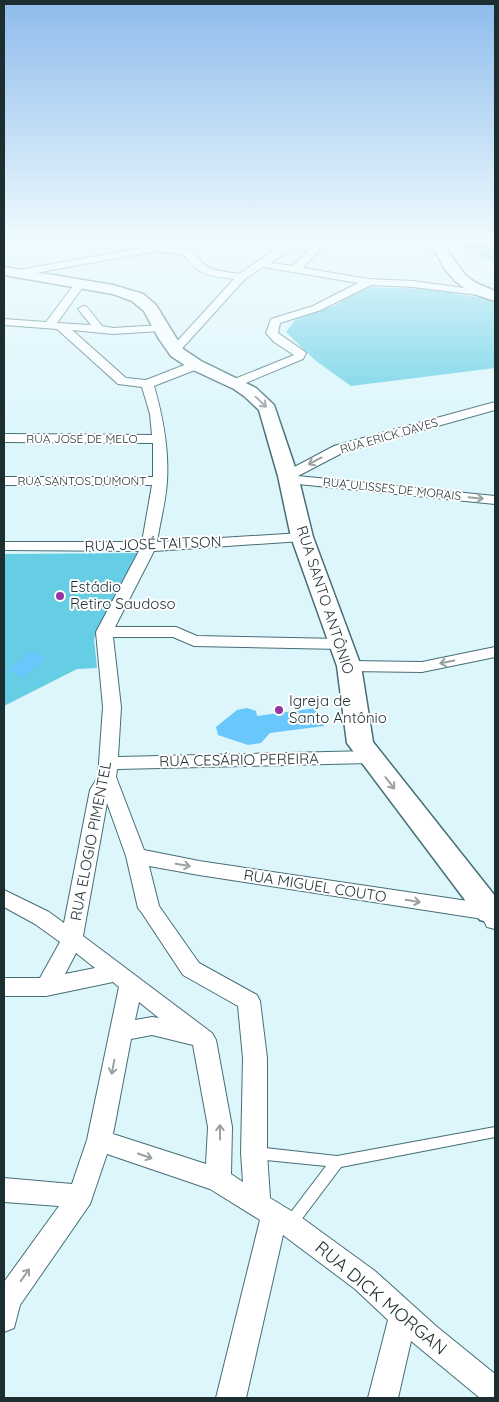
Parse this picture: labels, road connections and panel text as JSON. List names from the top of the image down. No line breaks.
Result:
{"streets":{"street":["RUA ERICK DAVES","RUA JOSÉ DE MELO","RUA SANTOS DUMONT","RUA ULISSES DE MORAIS","RUA JOSÉ TAITSON","RUA SANTO ANTÔNIO","RUA CESÁRIO PEREIRA","RUA ELOGIO PIMENTEL","RUA MIGUEL COUTO","RUA DICK MORGAN"]},"crossings":[["RUA ERICK DAVES","RUA ULISSES DE MORAIS"],["RUA ERICK DAVES","RUA SANTO ANTÔNIO"],["RUA ULISSES DE MORAIS","RUA SANTO ANTÔNIO"],["RUA JOSÉ TAITSON","RUA SANTO ANTÔNIO"],["RUA SANTO ANTÔNIO","RUA CESÁRIO PEREIRA"],["RUA SANTO ANTÔNIO","RUA MIGUEL COUTO"],["RUA CESÁRIO PEREIRA","RUA ELOGIO PIMENTEL"]],"one_way":["RUA ERICK DAVES","RUA ULISSES DE MORAIS","RUA SANTO ANTÔNIO","RUA MIGUEL COUTO"],"places":["Estádio Retiro Saudoso","Igreja de Santo Antônio"]}
